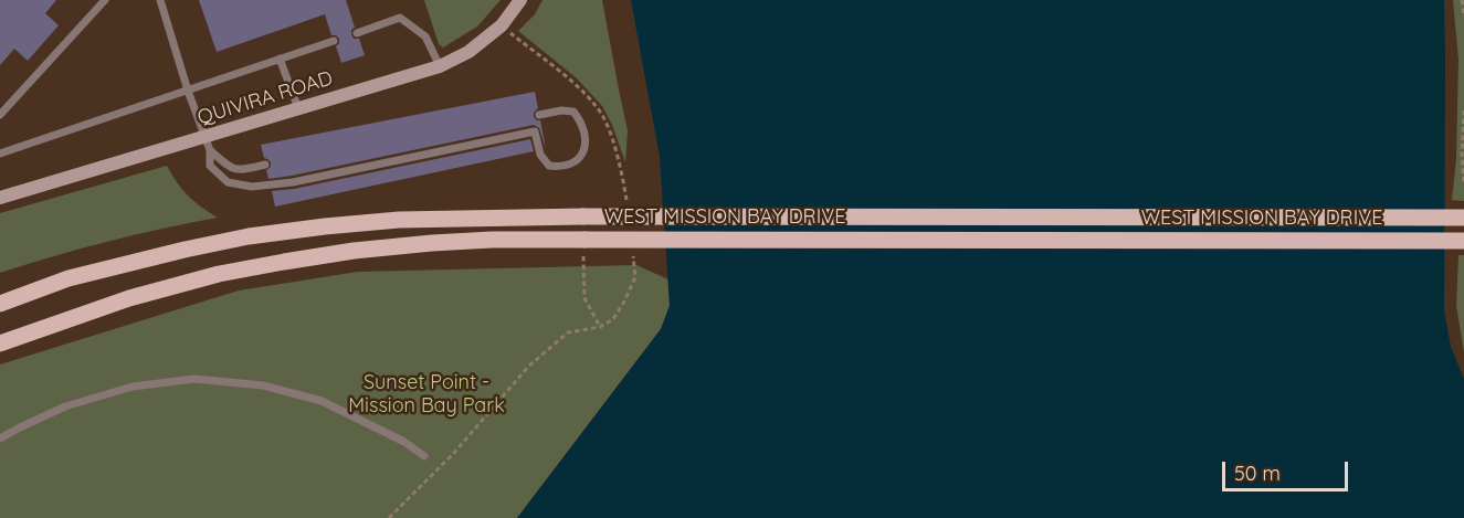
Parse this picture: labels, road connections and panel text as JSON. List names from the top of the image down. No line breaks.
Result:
{"streets":{"main road":["WEST MISSION BAY DRIVE"],"street":["QUIVIRA ROAD"]},"parks":["Sunset Point - Mission Bay Park"],"scale_bar":"50 m"}
